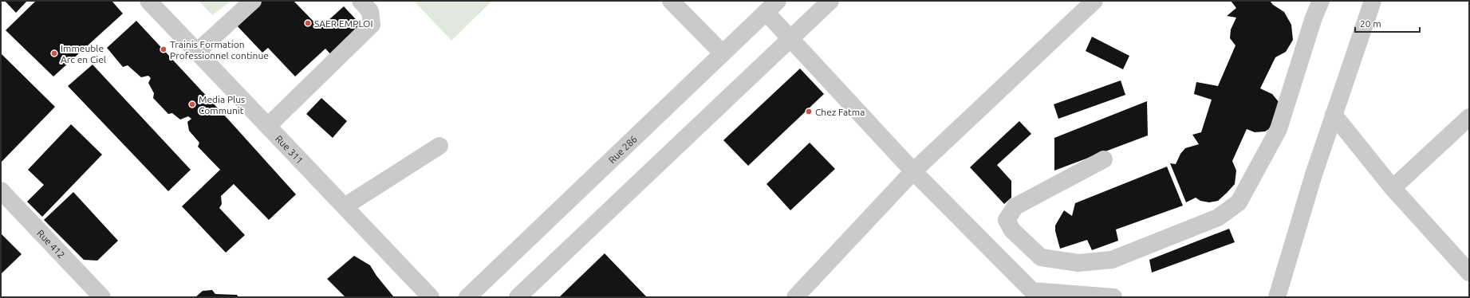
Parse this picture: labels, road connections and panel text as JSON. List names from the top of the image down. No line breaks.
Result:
{"streets":{"street":["Rue 311","Rue 286","Rue 412"]},"places":["SAER EMPLOI","Trainis Formation Professionnel continue","Immeuble Arc en Ciel","Media Plus Communit","Chez Fatma"],"scale_bar":"20 m"}
